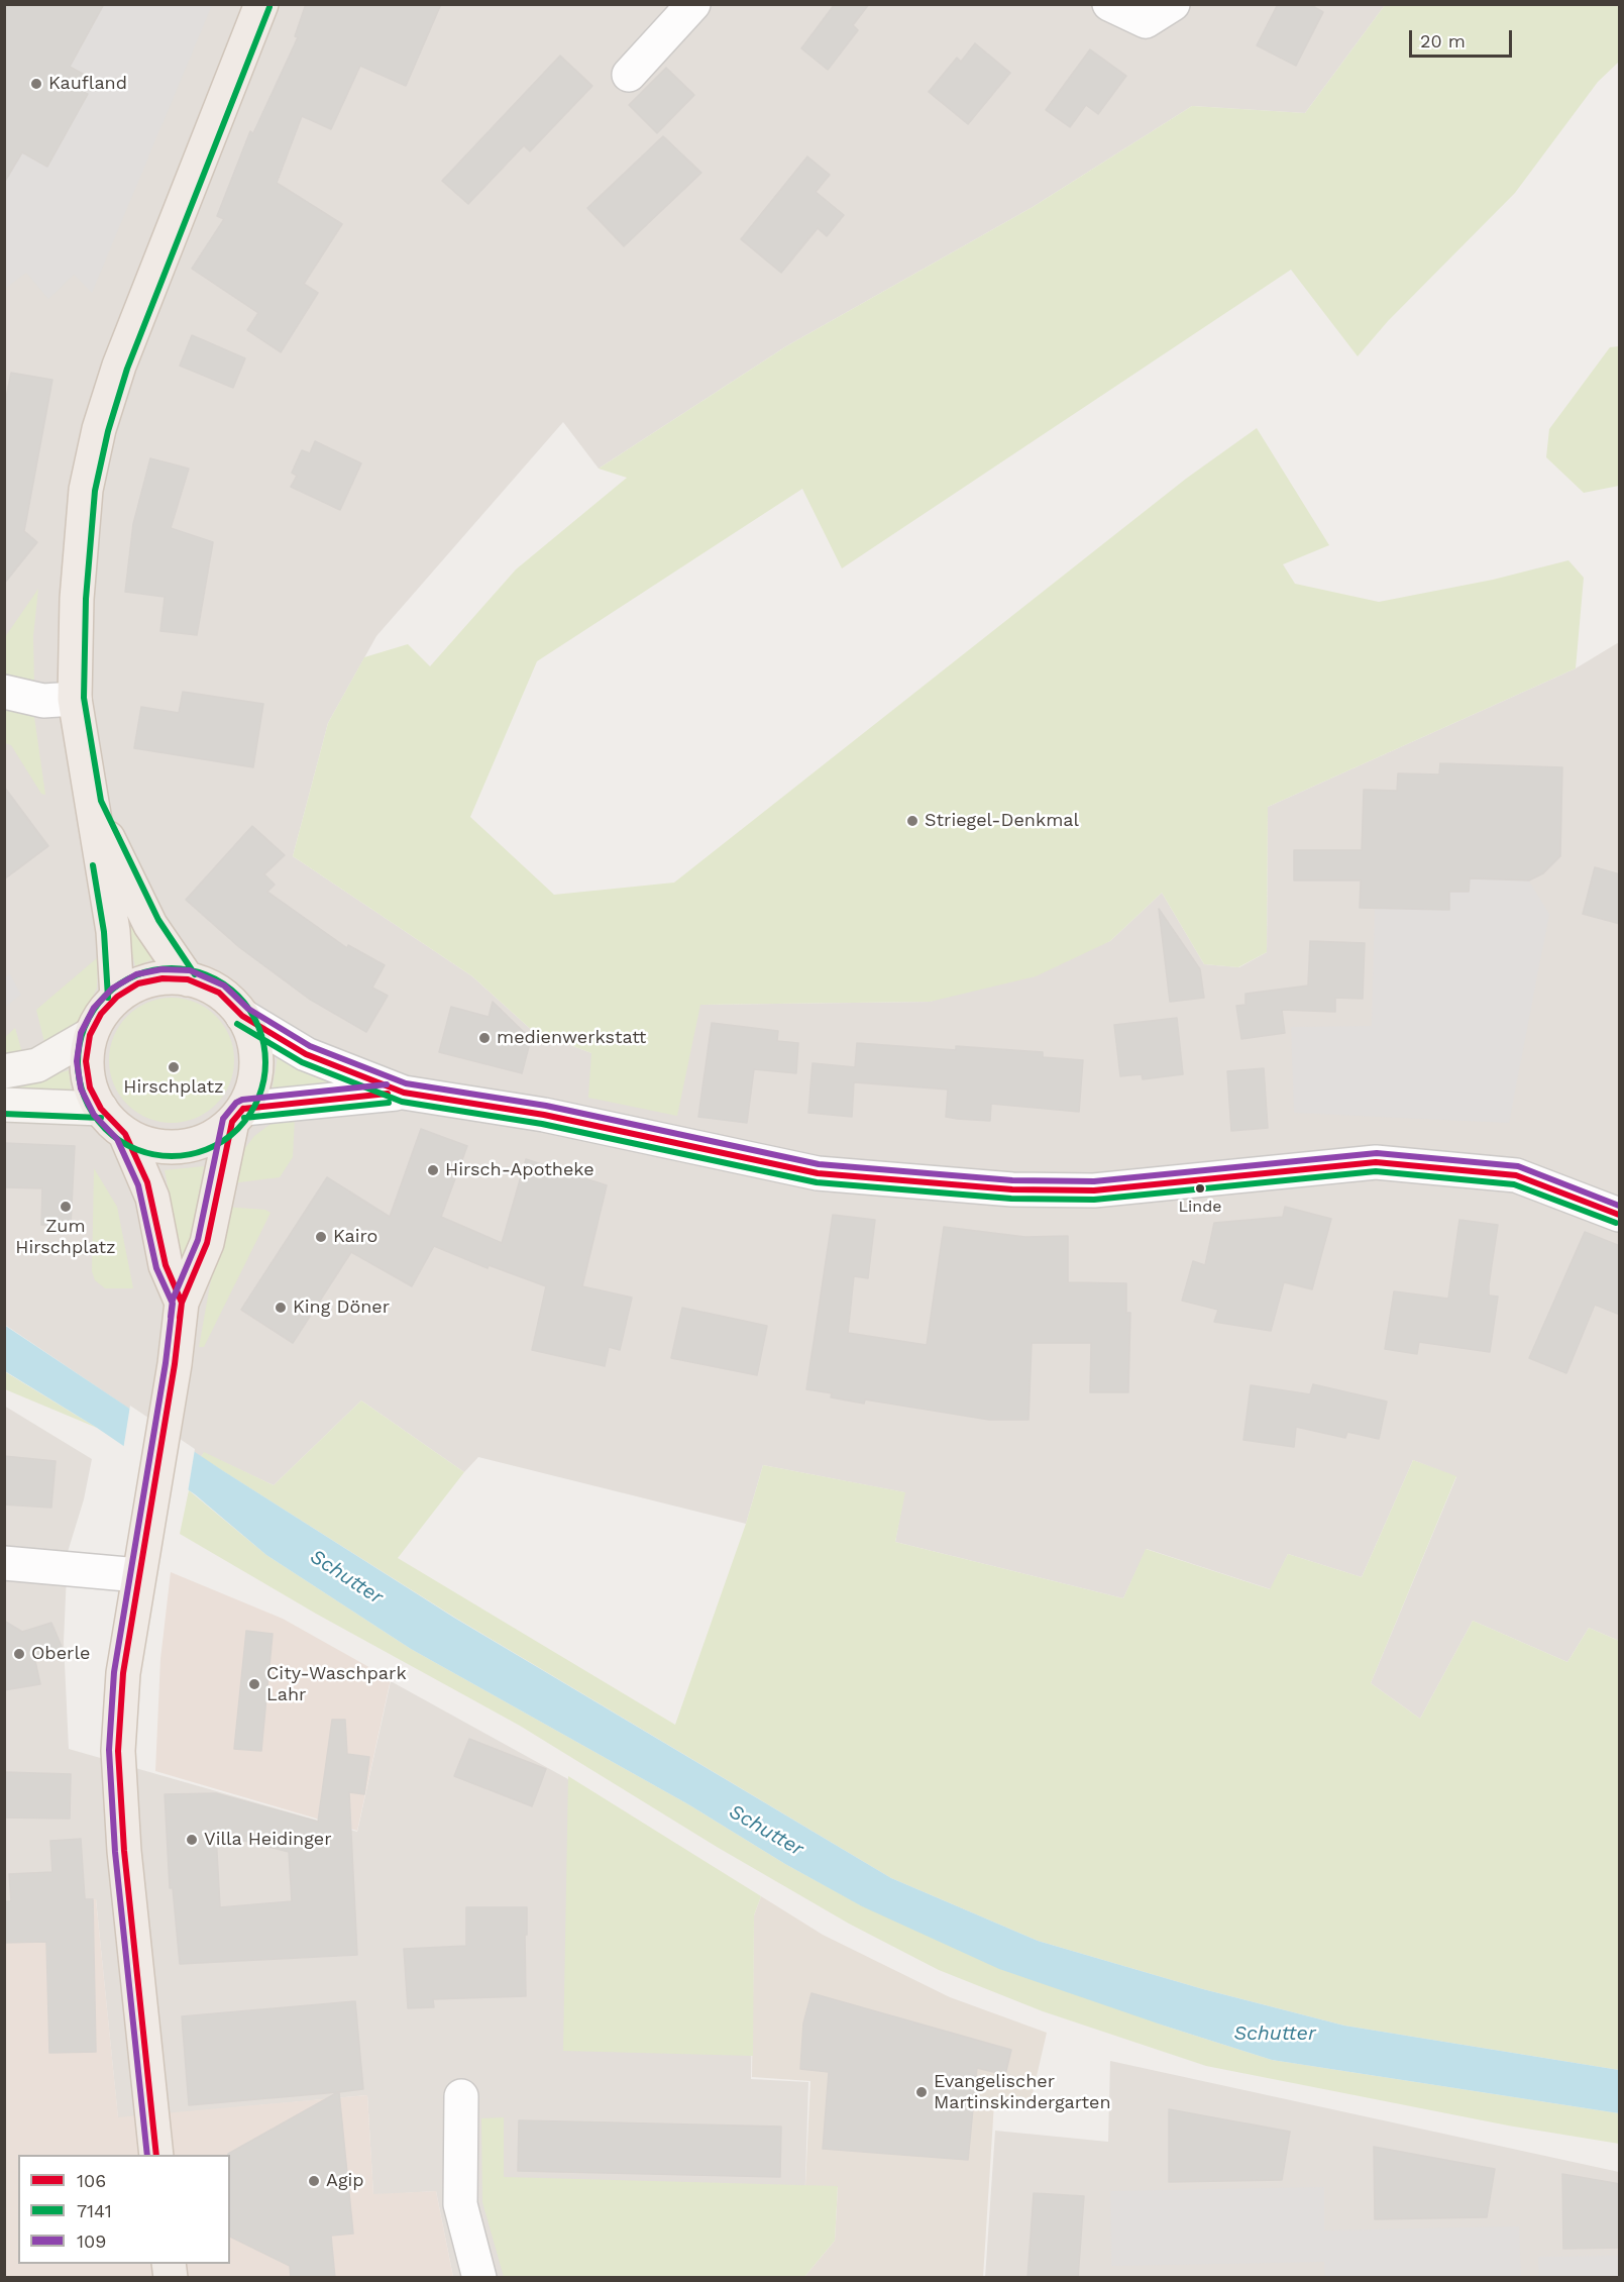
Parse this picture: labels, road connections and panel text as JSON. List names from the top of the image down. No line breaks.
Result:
{"water":["Schutter"],"places":["Kaufland","Striegel-Denkmal","medienwerkstatt","Hirschplatz","Hirsch-Apotheke","Linde","Zum Hirschplatz","Kairo","King Döner","Oberle","City-Waschpark Lahr","Villa Heidinger","Evangelischer Martinskindergarten","Agip"],"lines":["transit line 7141","transit line 109","transit line 106"],"legend":["106","7141","109"],"scale_bar":"20 m"}
